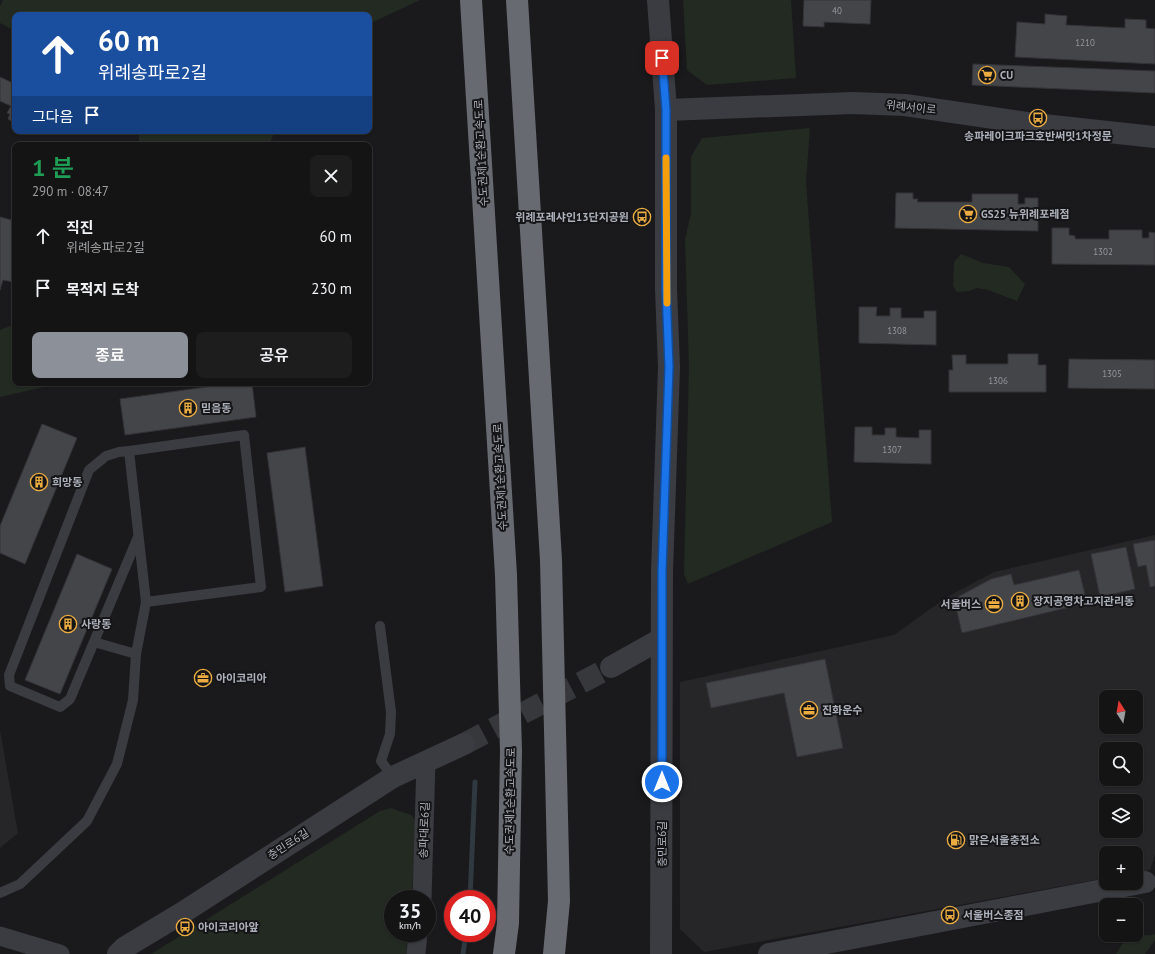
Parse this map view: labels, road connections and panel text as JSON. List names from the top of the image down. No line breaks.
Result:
{"streets":{"highway":["수도권제1순환고속도로"],"street":["위례서이로","송파대로6길","충민로6길"]},"crossings":[["위례서이로","충민로6길"],["송파대로6길","충민로6길"]],"places":{"supermarket":["CU","GS25 뉴위례포레점"],"bus stop":["송파레이크파크호반써밋1차정문","위례포레샤인13단지공원","서울버스종점","아이코리아앞"],"building":["믿음동","희망동","장지공영차고지관리동","사랑동"],"office":["서울버스","아이코리아","진화운수"],"fuel station":["맑은서울충전소"]},"house_numbers":["40","1210","1302","1308","1305","1306","1307"],"north":"top","page":{"turn":["60 m","위례송파로2길"],"then":"그다음","heading":["1 분","290 m · 08:47"],"list":[{"name":"직진","note":"위례송파로2길","value":"60 m"},{"name":"목적지 도착","value":"230 m"}],"buttons":["종료","공유"],"map_buttons":["+","−"],"speed":"35 km/h","limit":"40"}}
